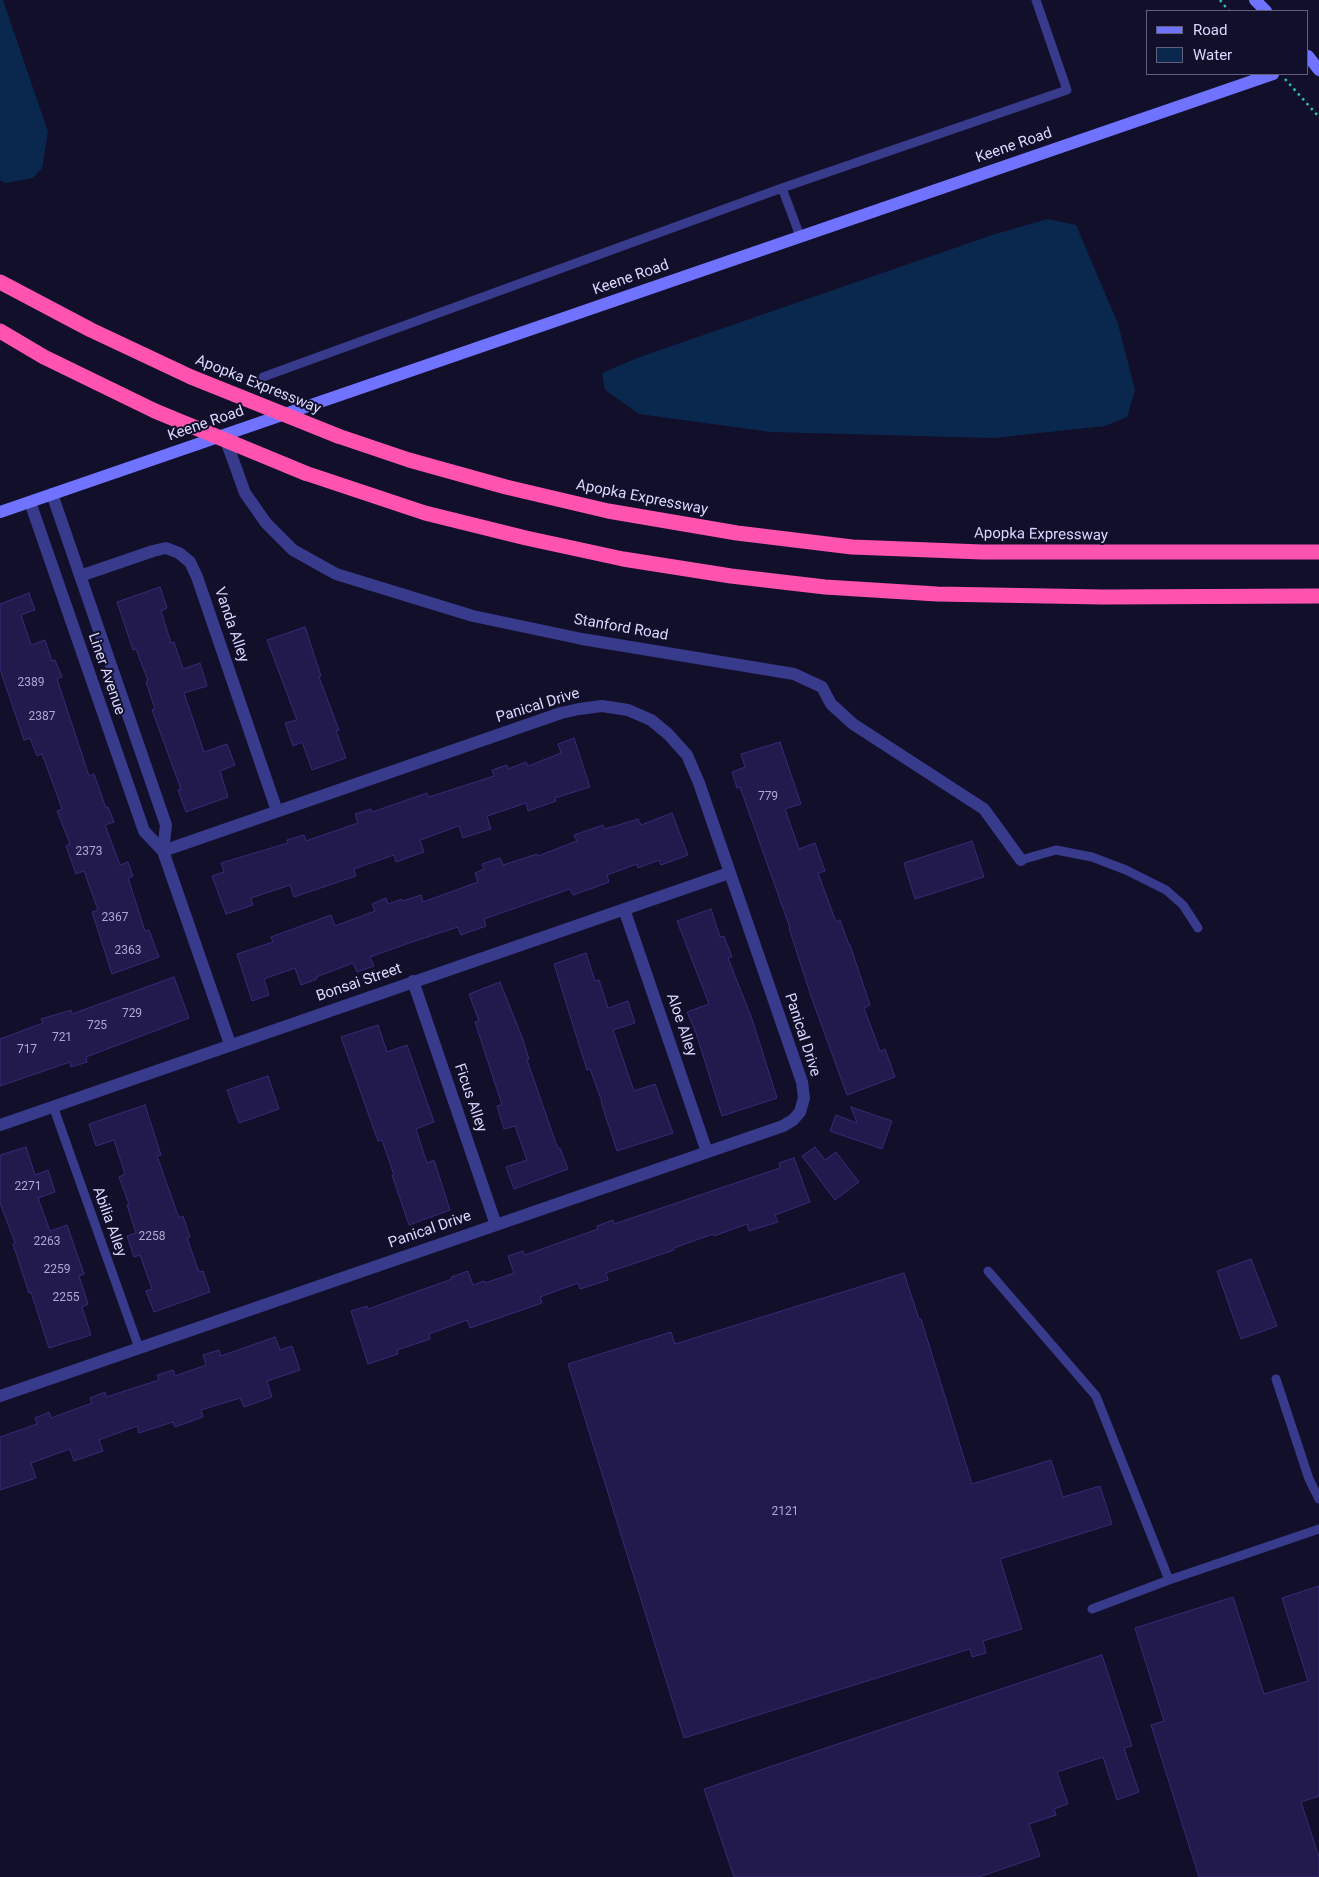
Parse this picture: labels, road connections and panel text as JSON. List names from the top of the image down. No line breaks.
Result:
{"streets":{"highway":["Apopka Expressway"],"main road":["Keene Road"],"street":["Vanda Alley","Stanford Road","Liner Avenue","Panical Drive","Bonsai Street","Aloe Alley","Ficus Alley"],"lane":["Abilia Alley"]},"crossings":[["Keene Road","Stanford Road"],["Keene Road","Liner Avenue"],["Vanda Alley","Liner Avenue"],["Vanda Alley","Panical Drive"],["Liner Avenue","Panical Drive"],["Liner Avenue","Bonsai Street"],["Panical Drive","Bonsai Street"],["Panical Drive","Aloe Alley"],["Panical Drive","Ficus Alley"],["Panical Drive","Abilia Alley"],["Bonsai Street","Aloe Alley"],["Bonsai Street","Ficus Alley"],["Bonsai Street","Abilia Alley"]],"house_numbers":["2389","2387","779","2373","2367","2363","729","725","721","717","2271","2258","2263","2259","2255","2121"],"legend":["Road","Water"]}
